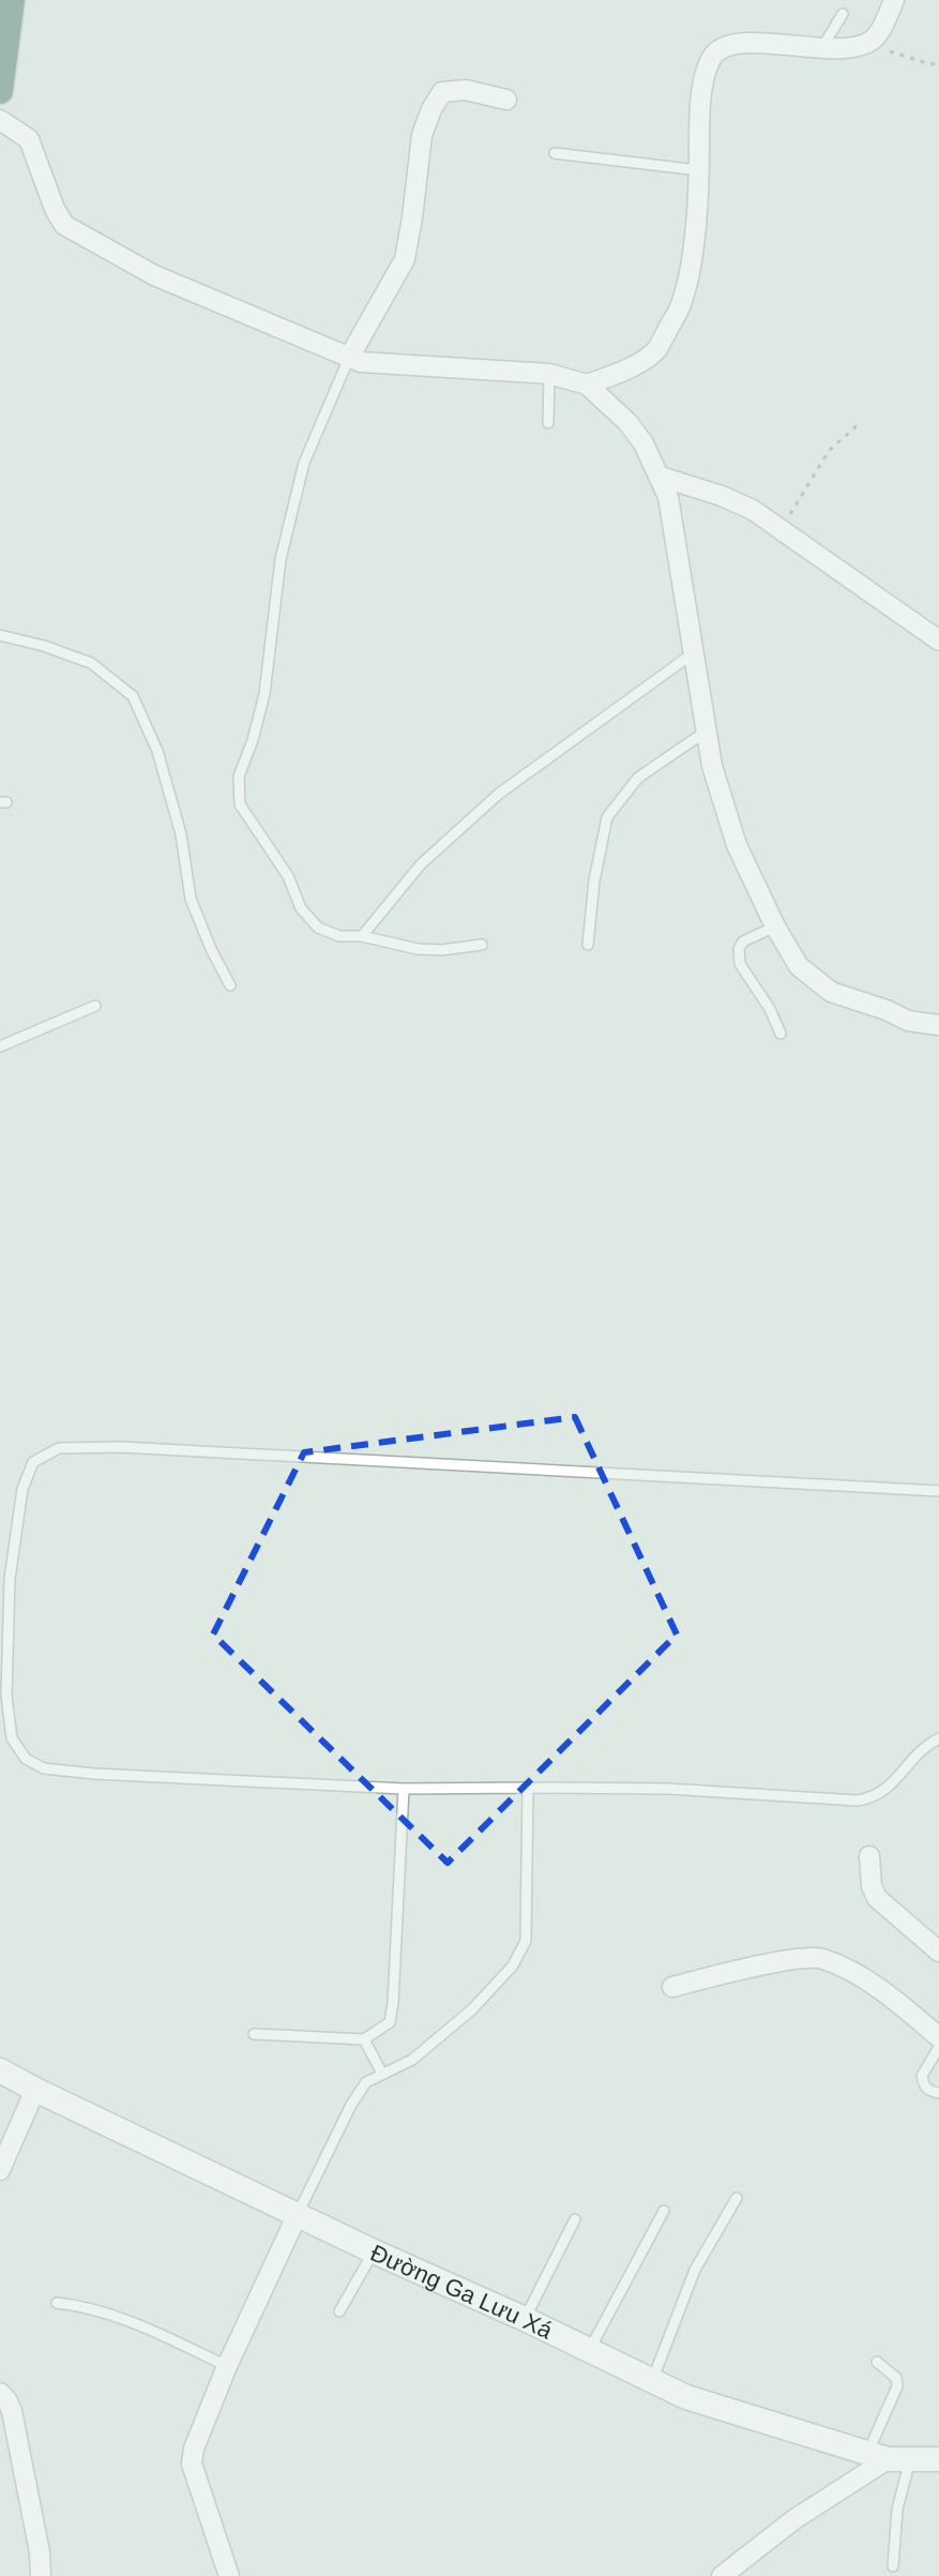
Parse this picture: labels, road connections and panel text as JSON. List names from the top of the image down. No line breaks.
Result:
{"streets":{"street":["Đường Ga Lưu Xá"]}}
